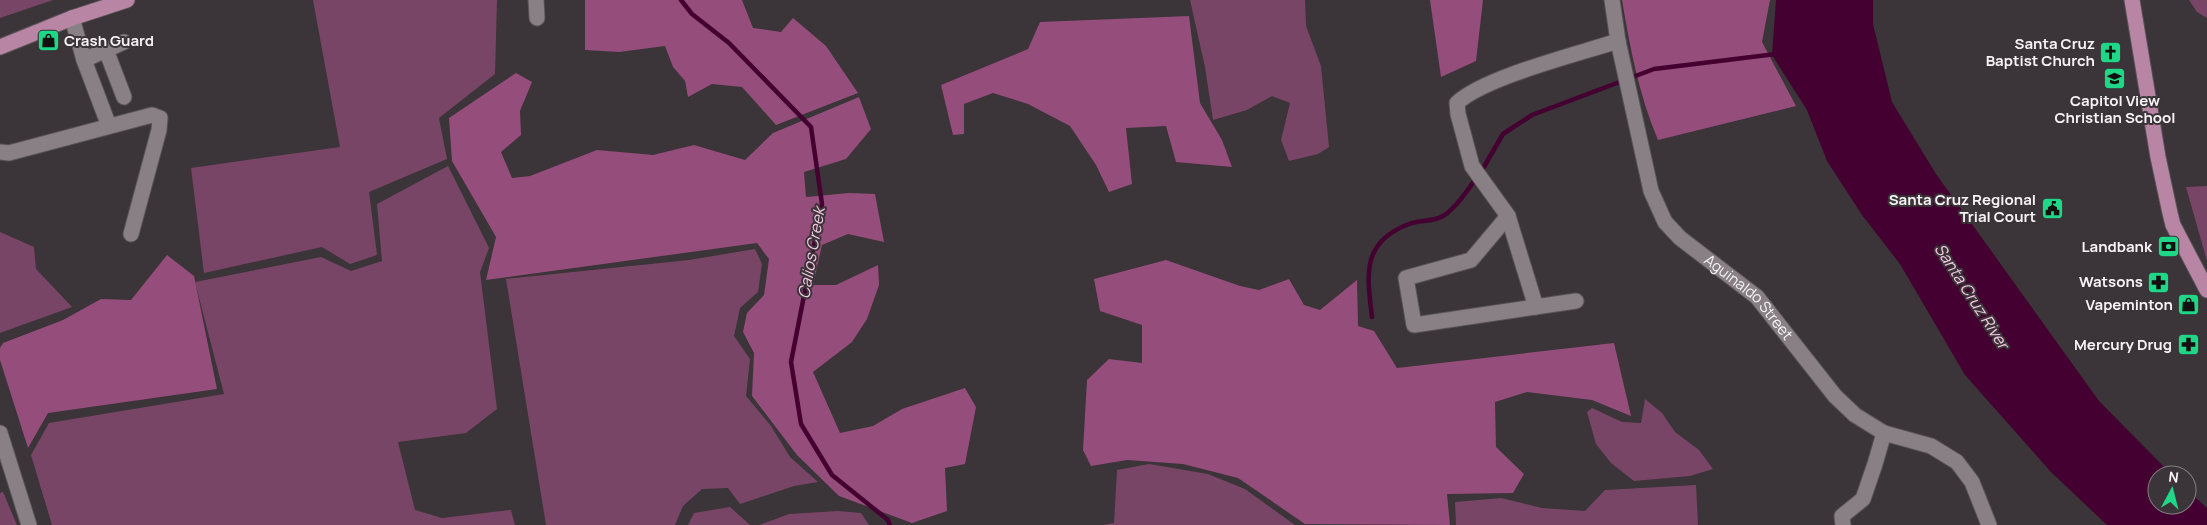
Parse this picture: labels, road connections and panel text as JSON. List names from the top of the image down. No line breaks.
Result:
{"streets":{"street":["Aguinaldo Street"]},"water":["Calios Creek","Santa Cruz River"],"places":{"shop":["Crash Guard","Vapeminton"],"church":["Santa Cruz Baptist Church"],"school or university":["Capitol View Christian School"],"public building":["Santa Cruz Regional Trial Court"],"bank":["Landbank"],"pharmacy":["Watsons","Mercury Drug"]},"north":"top"}
